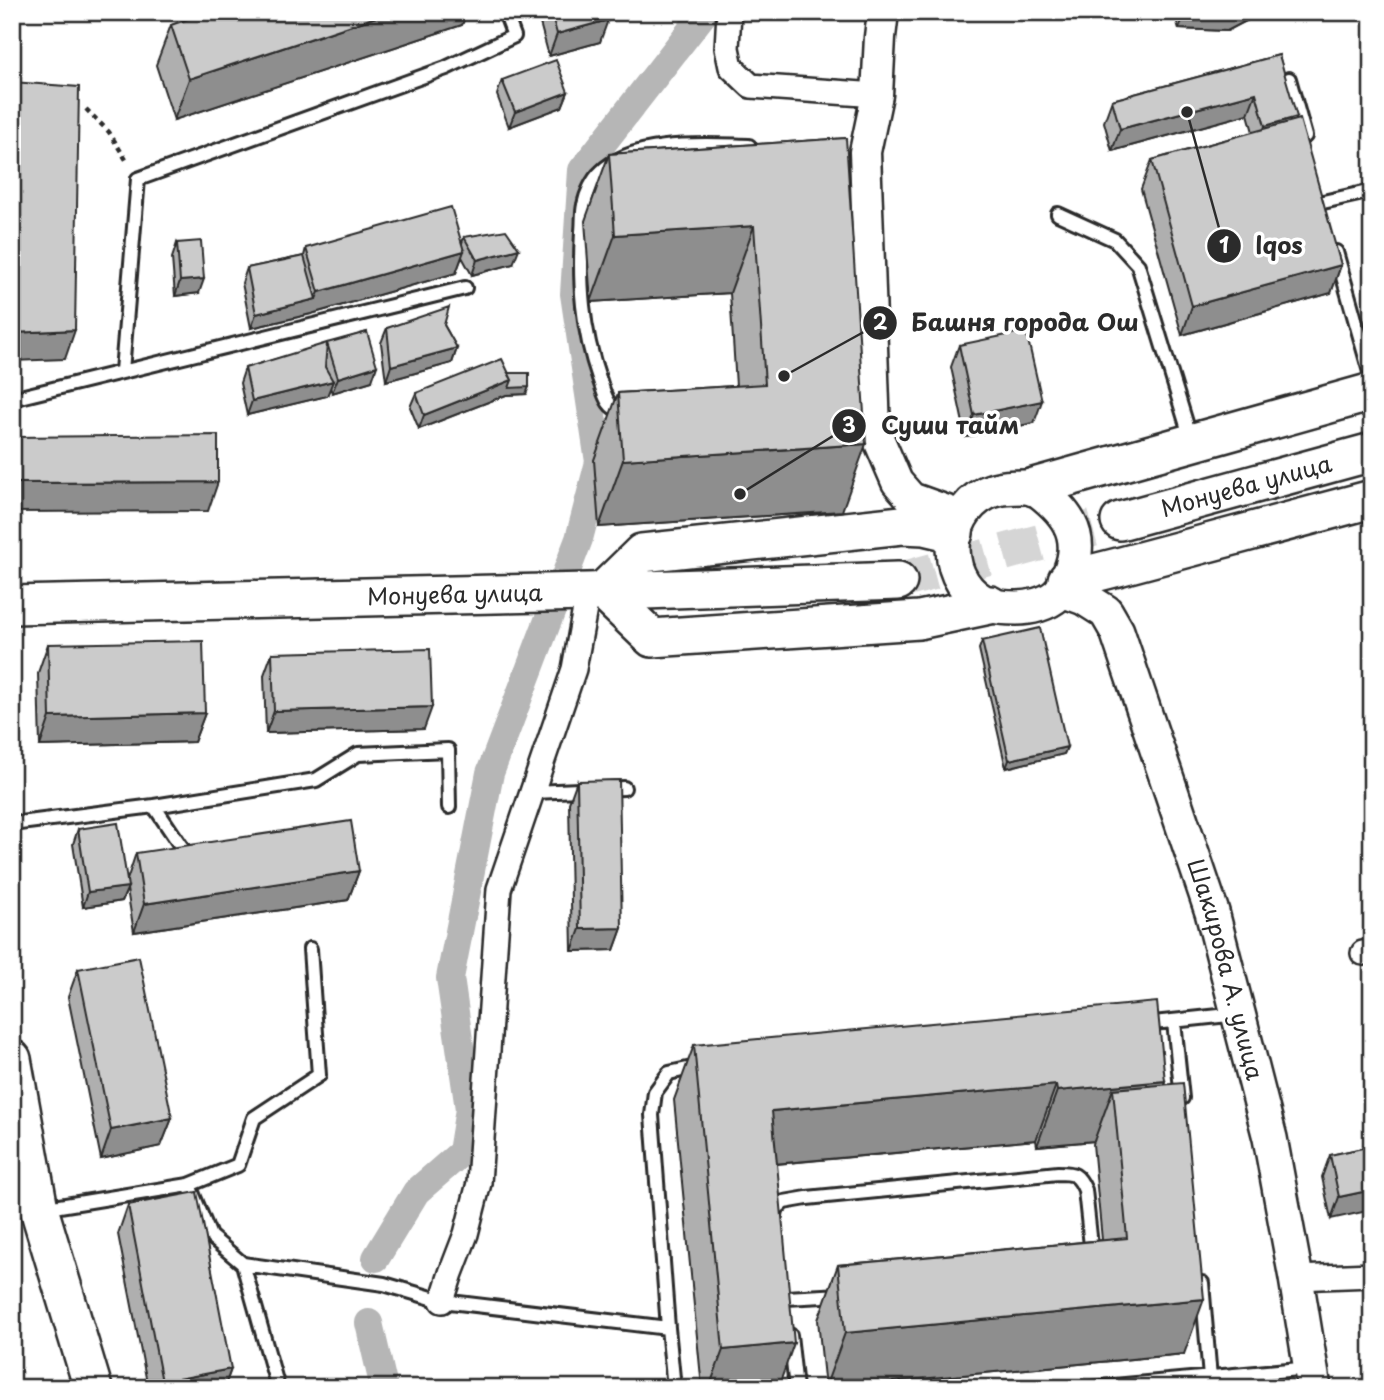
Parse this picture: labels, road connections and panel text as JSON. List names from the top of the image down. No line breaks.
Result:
{"streets":{"main road":["Монуева улица","Шакирова А. улица"]},"places":["Iqos","Башня города Ош","Суши тайм"]}
